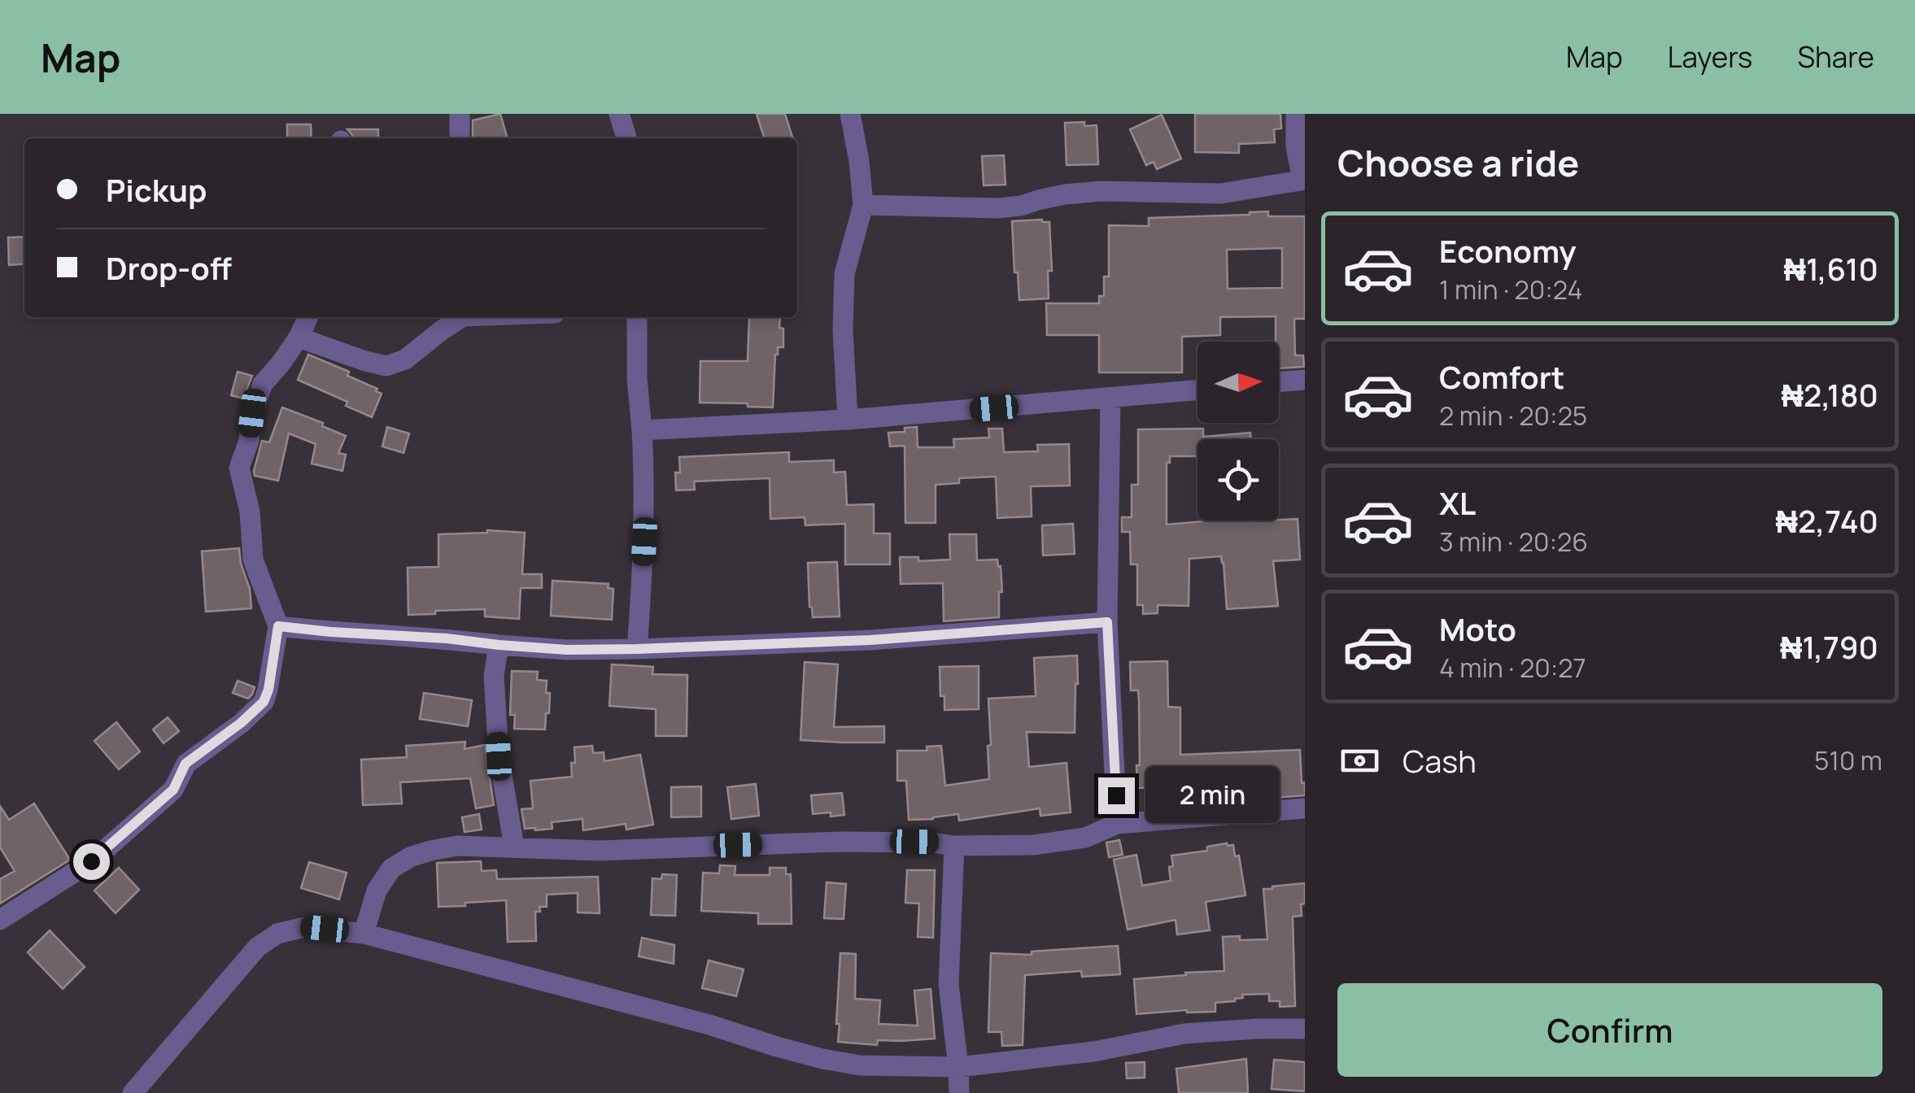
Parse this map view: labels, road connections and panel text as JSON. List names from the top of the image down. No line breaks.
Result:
{"north":"right","page":{"header":"Map","nav":["Map","Layers","Share"],"heading":"Choose a ride","banner":["Pickup","Drop-off"],"list":[{"name":"Economy","note":"1 min · 20:24","value":"₦1,610"},{"name":"Comfort","note":"2 min · 20:25","value":"₦2,180"},{"name":"XL","note":"3 min · 20:26","value":"₦2,740"},{"name":"Moto","note":"4 min · 20:27","value":"₦1,790"}],"pay":["Cash","510 m"],"bubble":"2 min","buttons":"Confirm"}}
